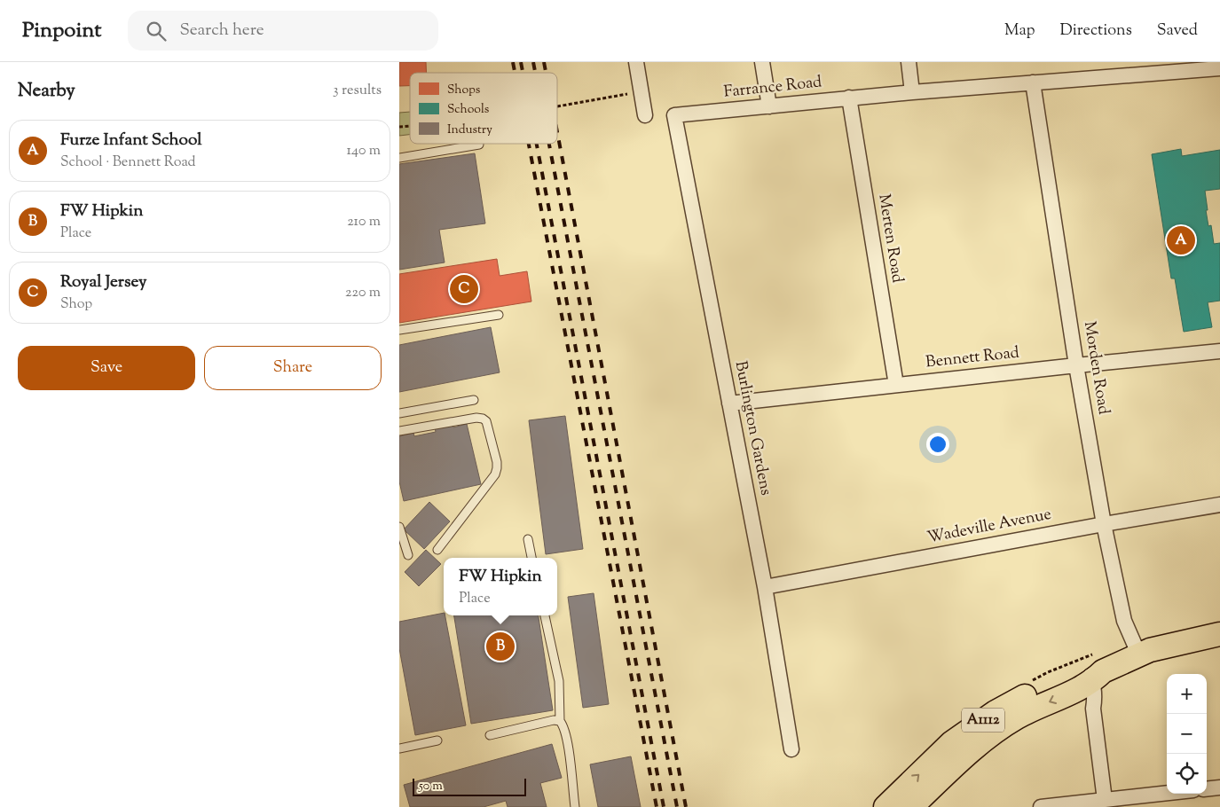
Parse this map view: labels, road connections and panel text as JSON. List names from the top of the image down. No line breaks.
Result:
{"streets":{"main road":["A1112"],"street":["Farrance Road","Merten Road","Bennett Road","Morden Road","Burlington Gardens","Wadeville Avenue"]},"crossings":[["Farrance Road","Merten Road"],["Farrance Road","Morden Road"],["Farrance Road","Burlington Gardens"],["Merten Road","Bennett Road"],["Bennett Road","Morden Road"],["Bennett Road","Burlington Gardens"],["Morden Road","Wadeville Avenue"],["Morden Road","A1112"],["Burlington Gardens","Wadeville Avenue"]],"legend":["Shops","Schools","Industry"],"scale_bar":"50 m","page":{"header":"Pinpoint","search":"Search here","nav":["Map","Directions","Saved"],"heading":["Nearby","3 results"],"list":[{"mark":"A","name":"Furze Infant School","note":"School · Bennett Road","value":"140 m"},{"mark":"B","name":"FW Hipkin","note":"Place","value":"210 m"},{"mark":"C","name":"Royal Jersey","note":"Shop","value":"220 m"}],"pins":["A","C","B"],"buttons":["Save","Share"],"popup":["FW Hipkin","Place"],"map_buttons":["+","−"],"scale":"50 m"}}
